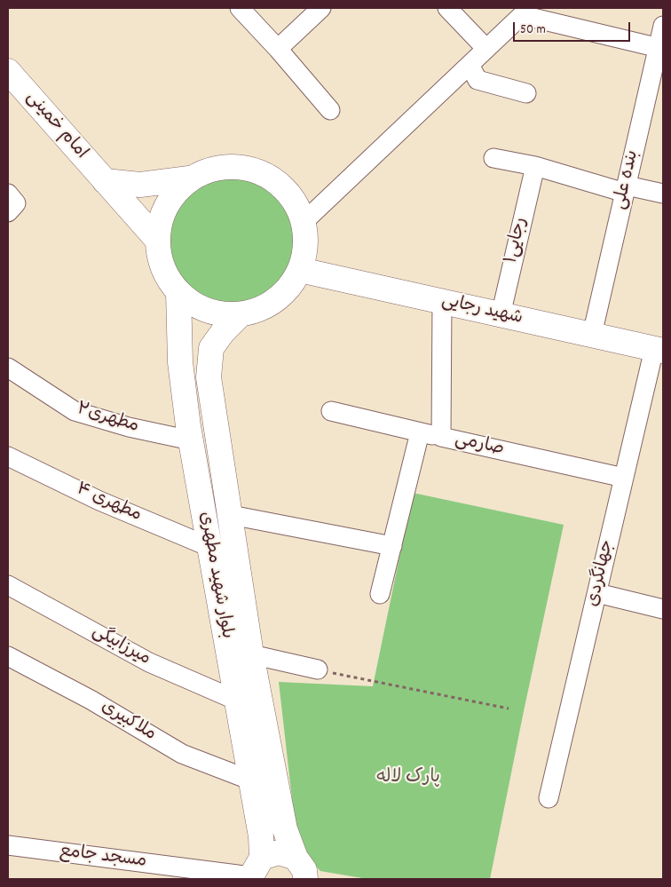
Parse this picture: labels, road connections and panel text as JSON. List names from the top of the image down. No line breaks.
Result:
{"streets":{"main road":["امام خمینی","شهید رجایی","بلوار شهید مطهری"],"street":["بنده علی","رجایی۱","مطهری۲","صارمی","مطهری ۴","جهانگردی","میرزابیگی","ملاکبیری","مسجد جامع"]},"crossings":[["امام خمینی","شهید رجایی"],["امام خمینی","بلوار شهید مطهری"],["بنده علی","شهید رجایی"],["رجایی۱","شهید رجایی"],["شهید رجایی","صارمی"],["شهید رجایی","جهانگردی"],["شهید رجایی","بلوار شهید مطهری"],["مطهری۲","بلوار شهید مطهری"],["صارمی","جهانگردی"],["مطهری ۴","بلوار شهید مطهری"],["بلوار شهید مطهری","میرزابیگی"],["بلوار شهید مطهری","ملاکبیری"],["بلوار شهید مطهری","مسجد جامع"]],"parks":["پارک لاله"],"scale_bar":"50 m"}
